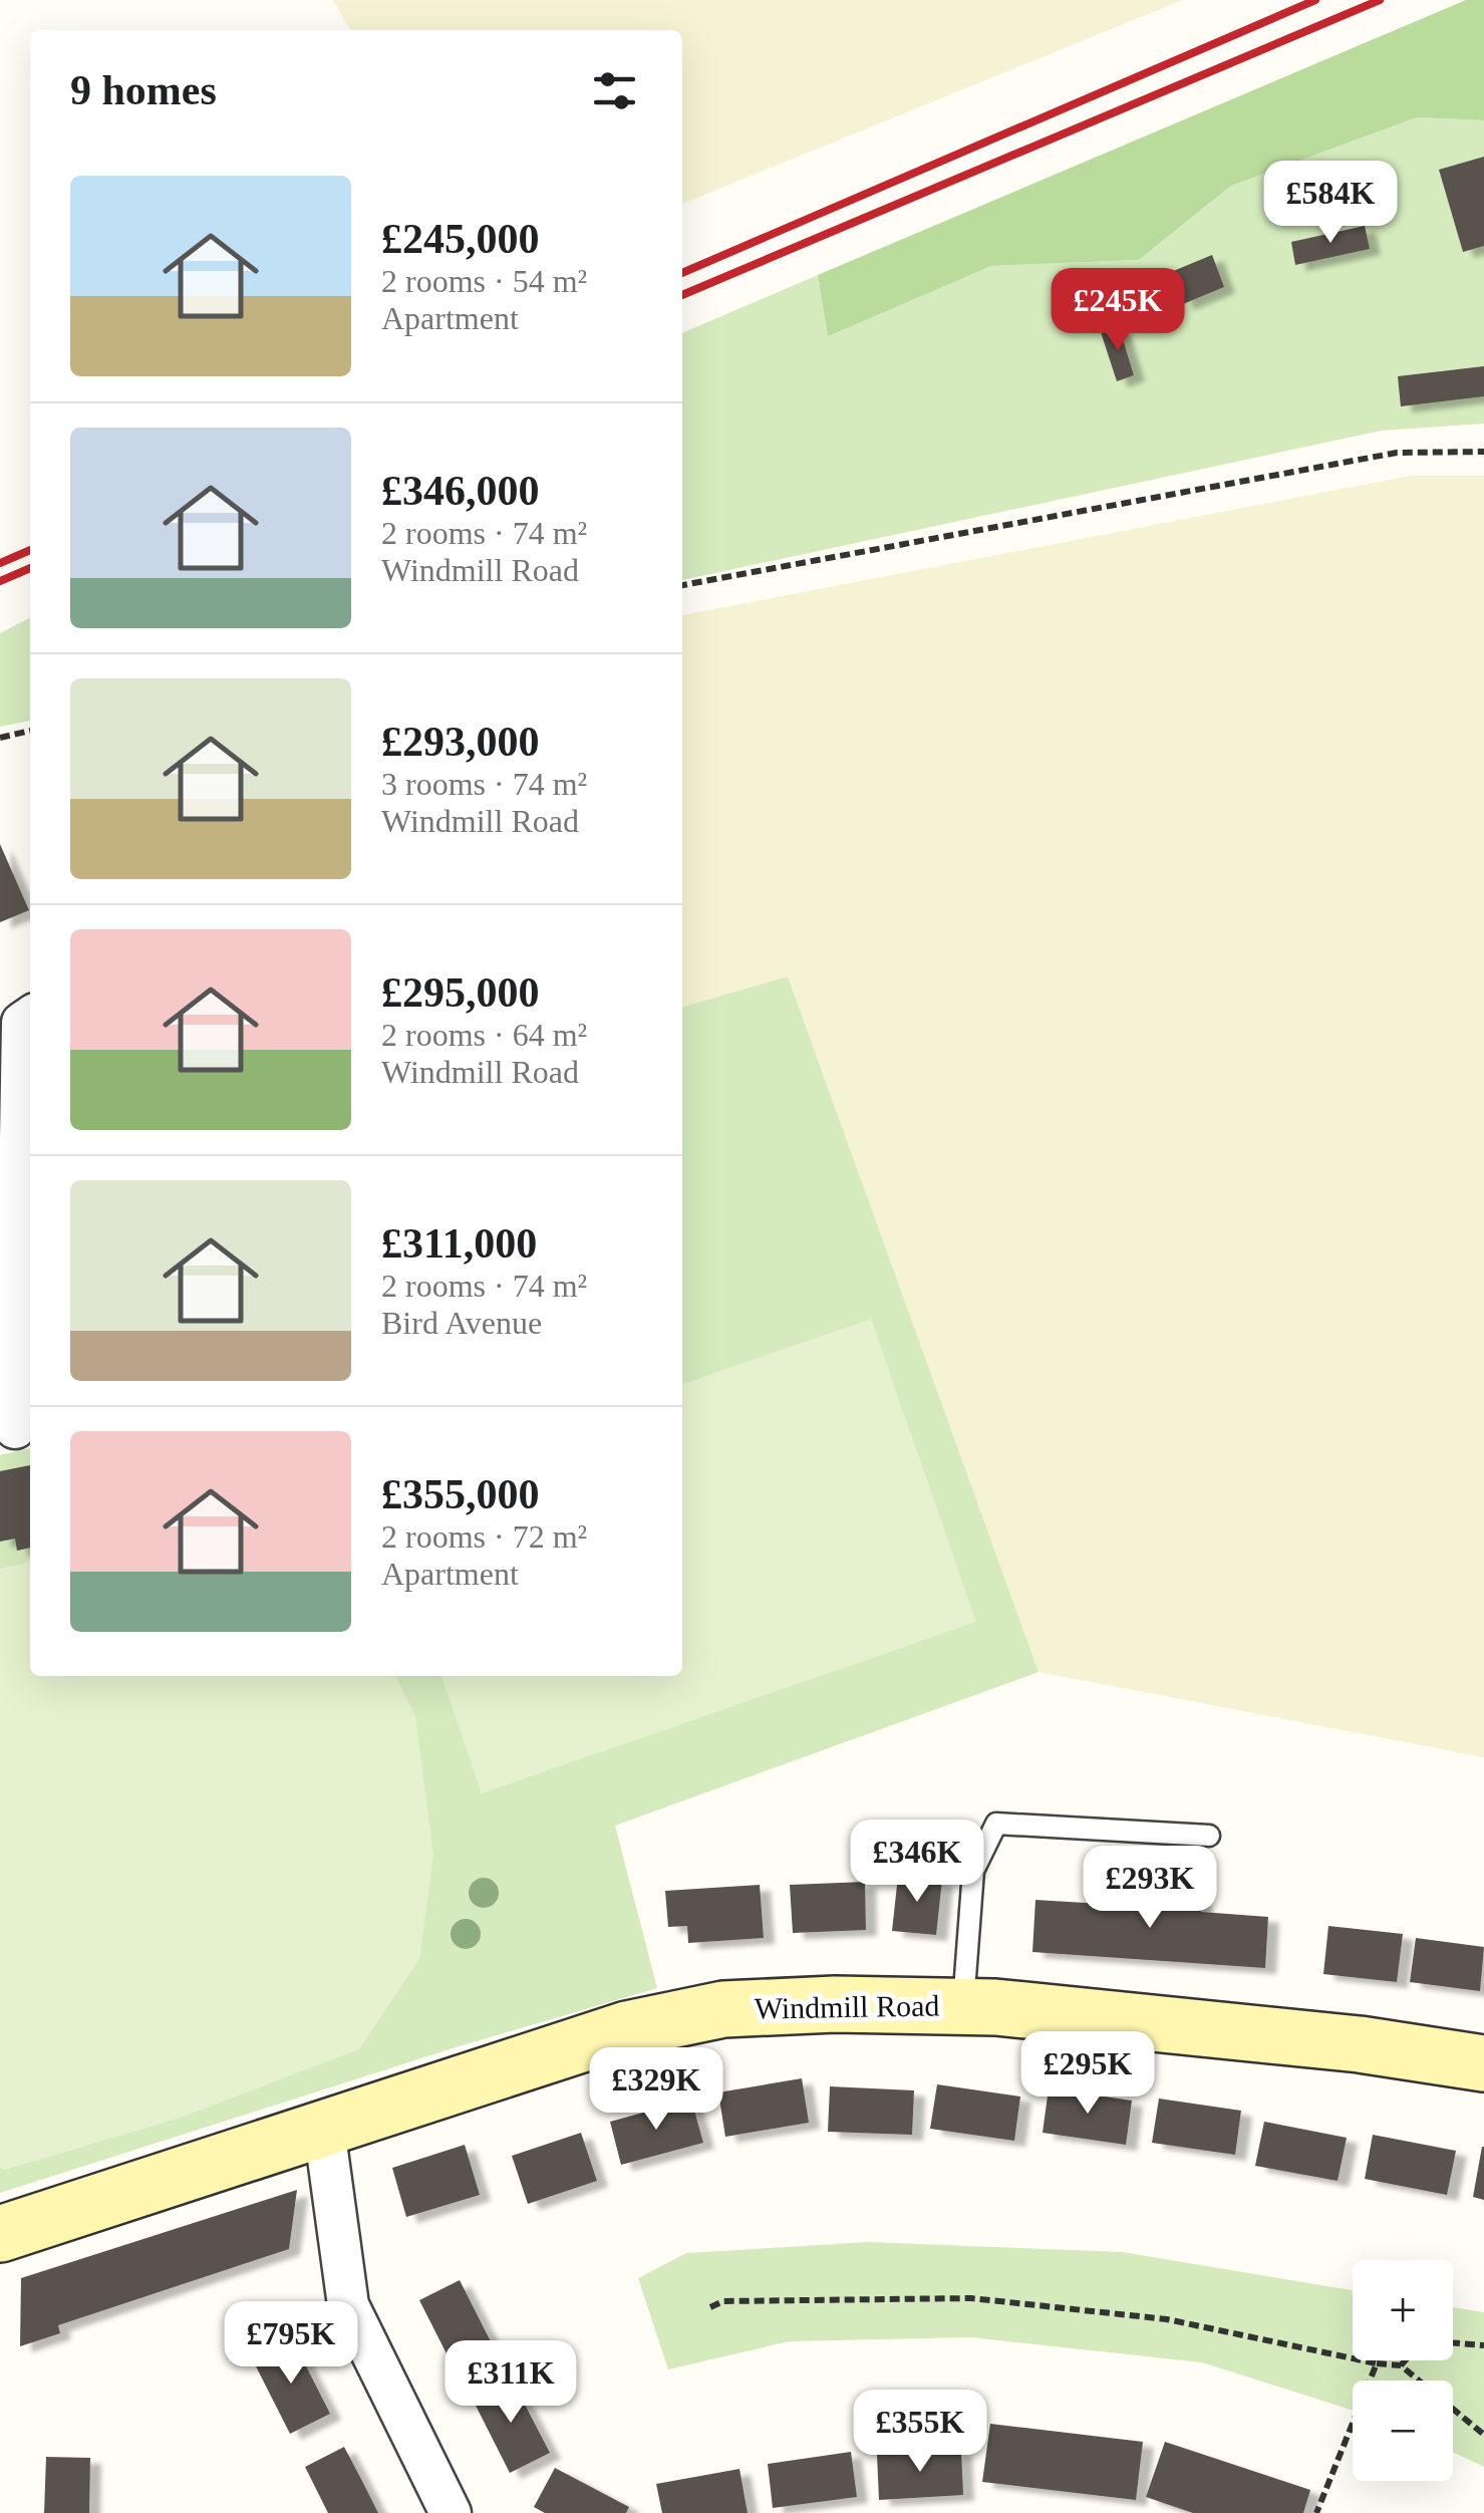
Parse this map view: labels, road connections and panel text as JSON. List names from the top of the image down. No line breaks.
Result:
{"streets":{"street":["Windmill Road"]},"page":{"heading":"9 homes","list":[{"name":"£245,000","note":"2 rooms · 54 m² · Apartment"},{"name":"£346,000","note":"2 rooms · 74 m² · Windmill Road"},{"name":"£293,000","note":"3 rooms · 74 m² · Windmill Road"},{"name":"£295,000","note":"2 rooms · 64 m² · Windmill Road"},{"name":"£311,000","note":"2 rooms · 74 m² · Bird Avenue"},{"name":"£355,000","note":"2 rooms · 72 m² · Apartment"}],"price":["£584K","£245K","£346K","£293K","£295K","£329K","£795K","£311K","£355K"],"map_buttons":["+","−"]}}
